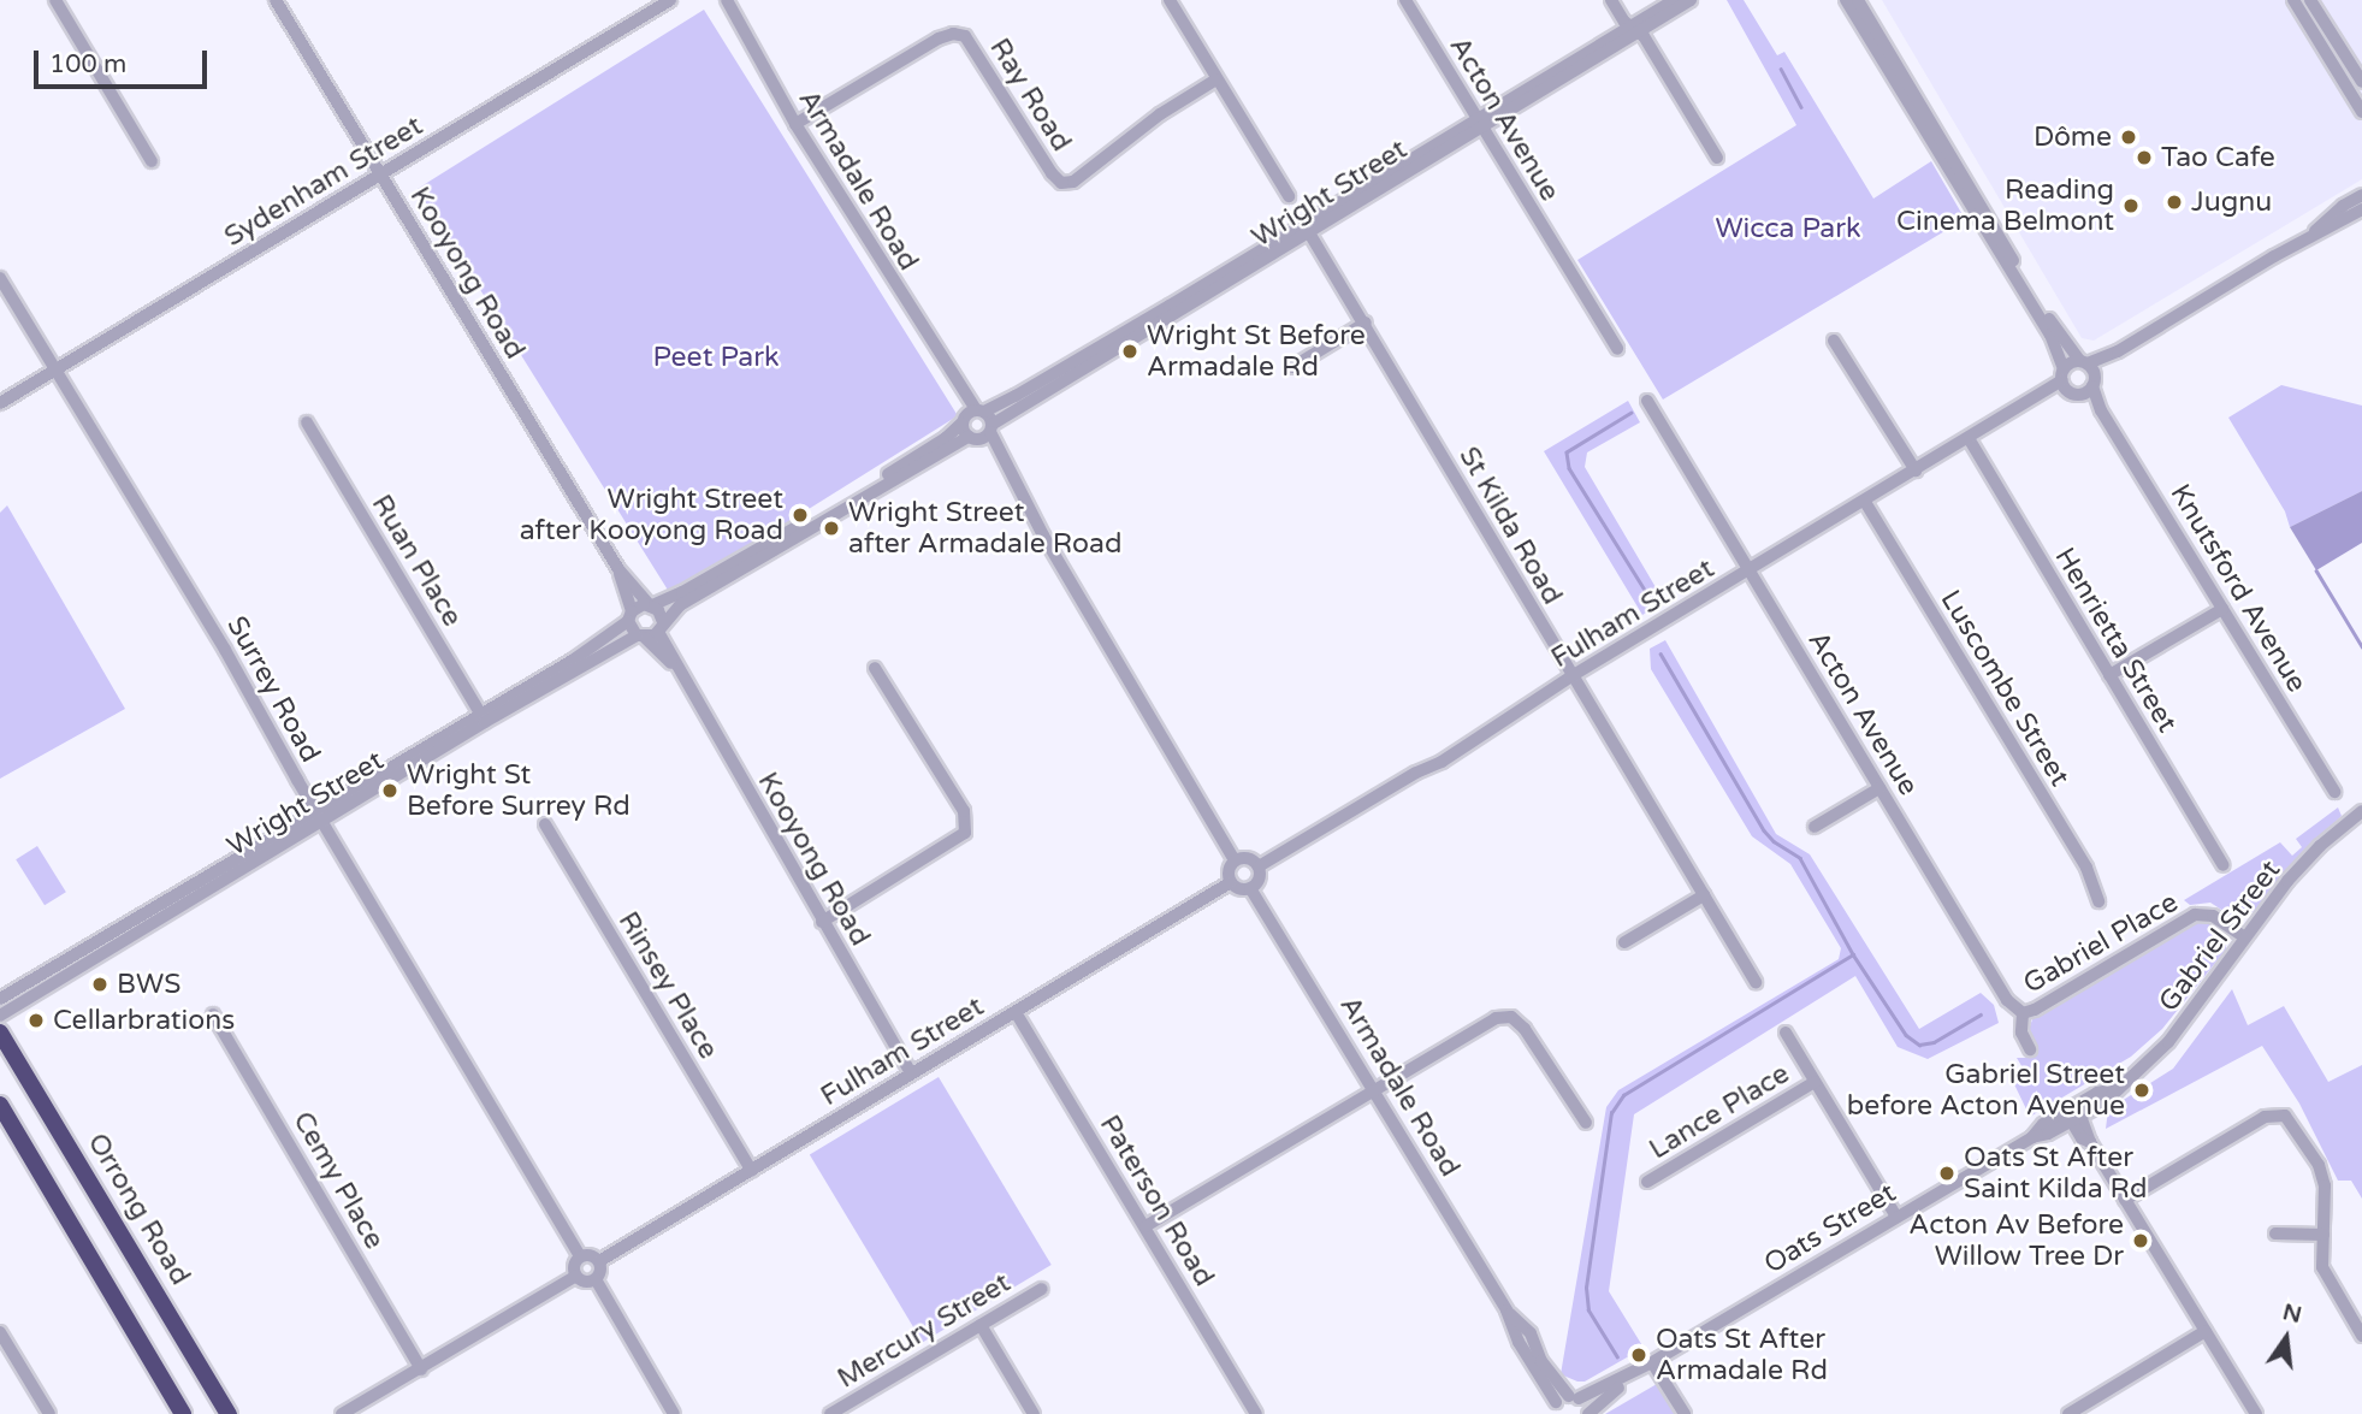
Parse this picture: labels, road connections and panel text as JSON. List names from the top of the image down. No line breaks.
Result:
{"streets":{"highway":["Orrong Road"],"street":["Ray Road","Acton Avenue","Armadale Road","Sydenham Street","Wright Street","Kooyong Road","St Kilda Road","Ruan Place","Knutsford Avenue","Fulham Street","Henrietta Street","Luscombe Street","Surrey Road","Gabriel Street","Gabriel Place","Rinsey Place","Lance Place","Cemy Place","Paterson Road","Oats Street","Mercury Street"]},"crossings":[["Ray Road","Armadale Road"],["Acton Avenue","Wright Street"],["Acton Avenue","Fulham Street"],["Acton Avenue","Gabriel Place"],["Armadale Road","Wright Street"],["Armadale Road","Fulham Street"],["Armadale Road","Oats Street"],["Sydenham Street","Kooyong Road"],["Sydenham Street","Surrey Road"],["Wright Street","Kooyong Road"],["Wright Street","St Kilda Road"],["Wright Street","Ruan Place"],["Wright Street","Surrey Road"],["Kooyong Road","Fulham Street"],["St Kilda Road","Fulham Street"],["Knutsford Avenue","Fulham Street"],["Fulham Street","Henrietta Street"],["Fulham Street","Luscombe Street"],["Fulham Street","Surrey Road"],["Fulham Street","Rinsey Place"],["Fulham Street","Paterson Road"],["Gabriel Street","Gabriel Place"],["Gabriel Street","Oats Street"]],"parks":["Wicca Park","Peet Park"],"places":["Dôme","Tao Cafe","Jugnu","Reading Cinema Belmont","Wright St Before Armadale Rd","Wright Street after Kooyong Road","Wright Street after Armadale Road","Wright St Before Surrey Rd","BWS","Cellarbrations","Gabriel Street before Acton Avenue","Oats St After Saint Kilda Rd","Acton Av Before Willow Tree Dr","Oats St After Armadale Rd"],"scale_bar":"100 m","north":"top"}
